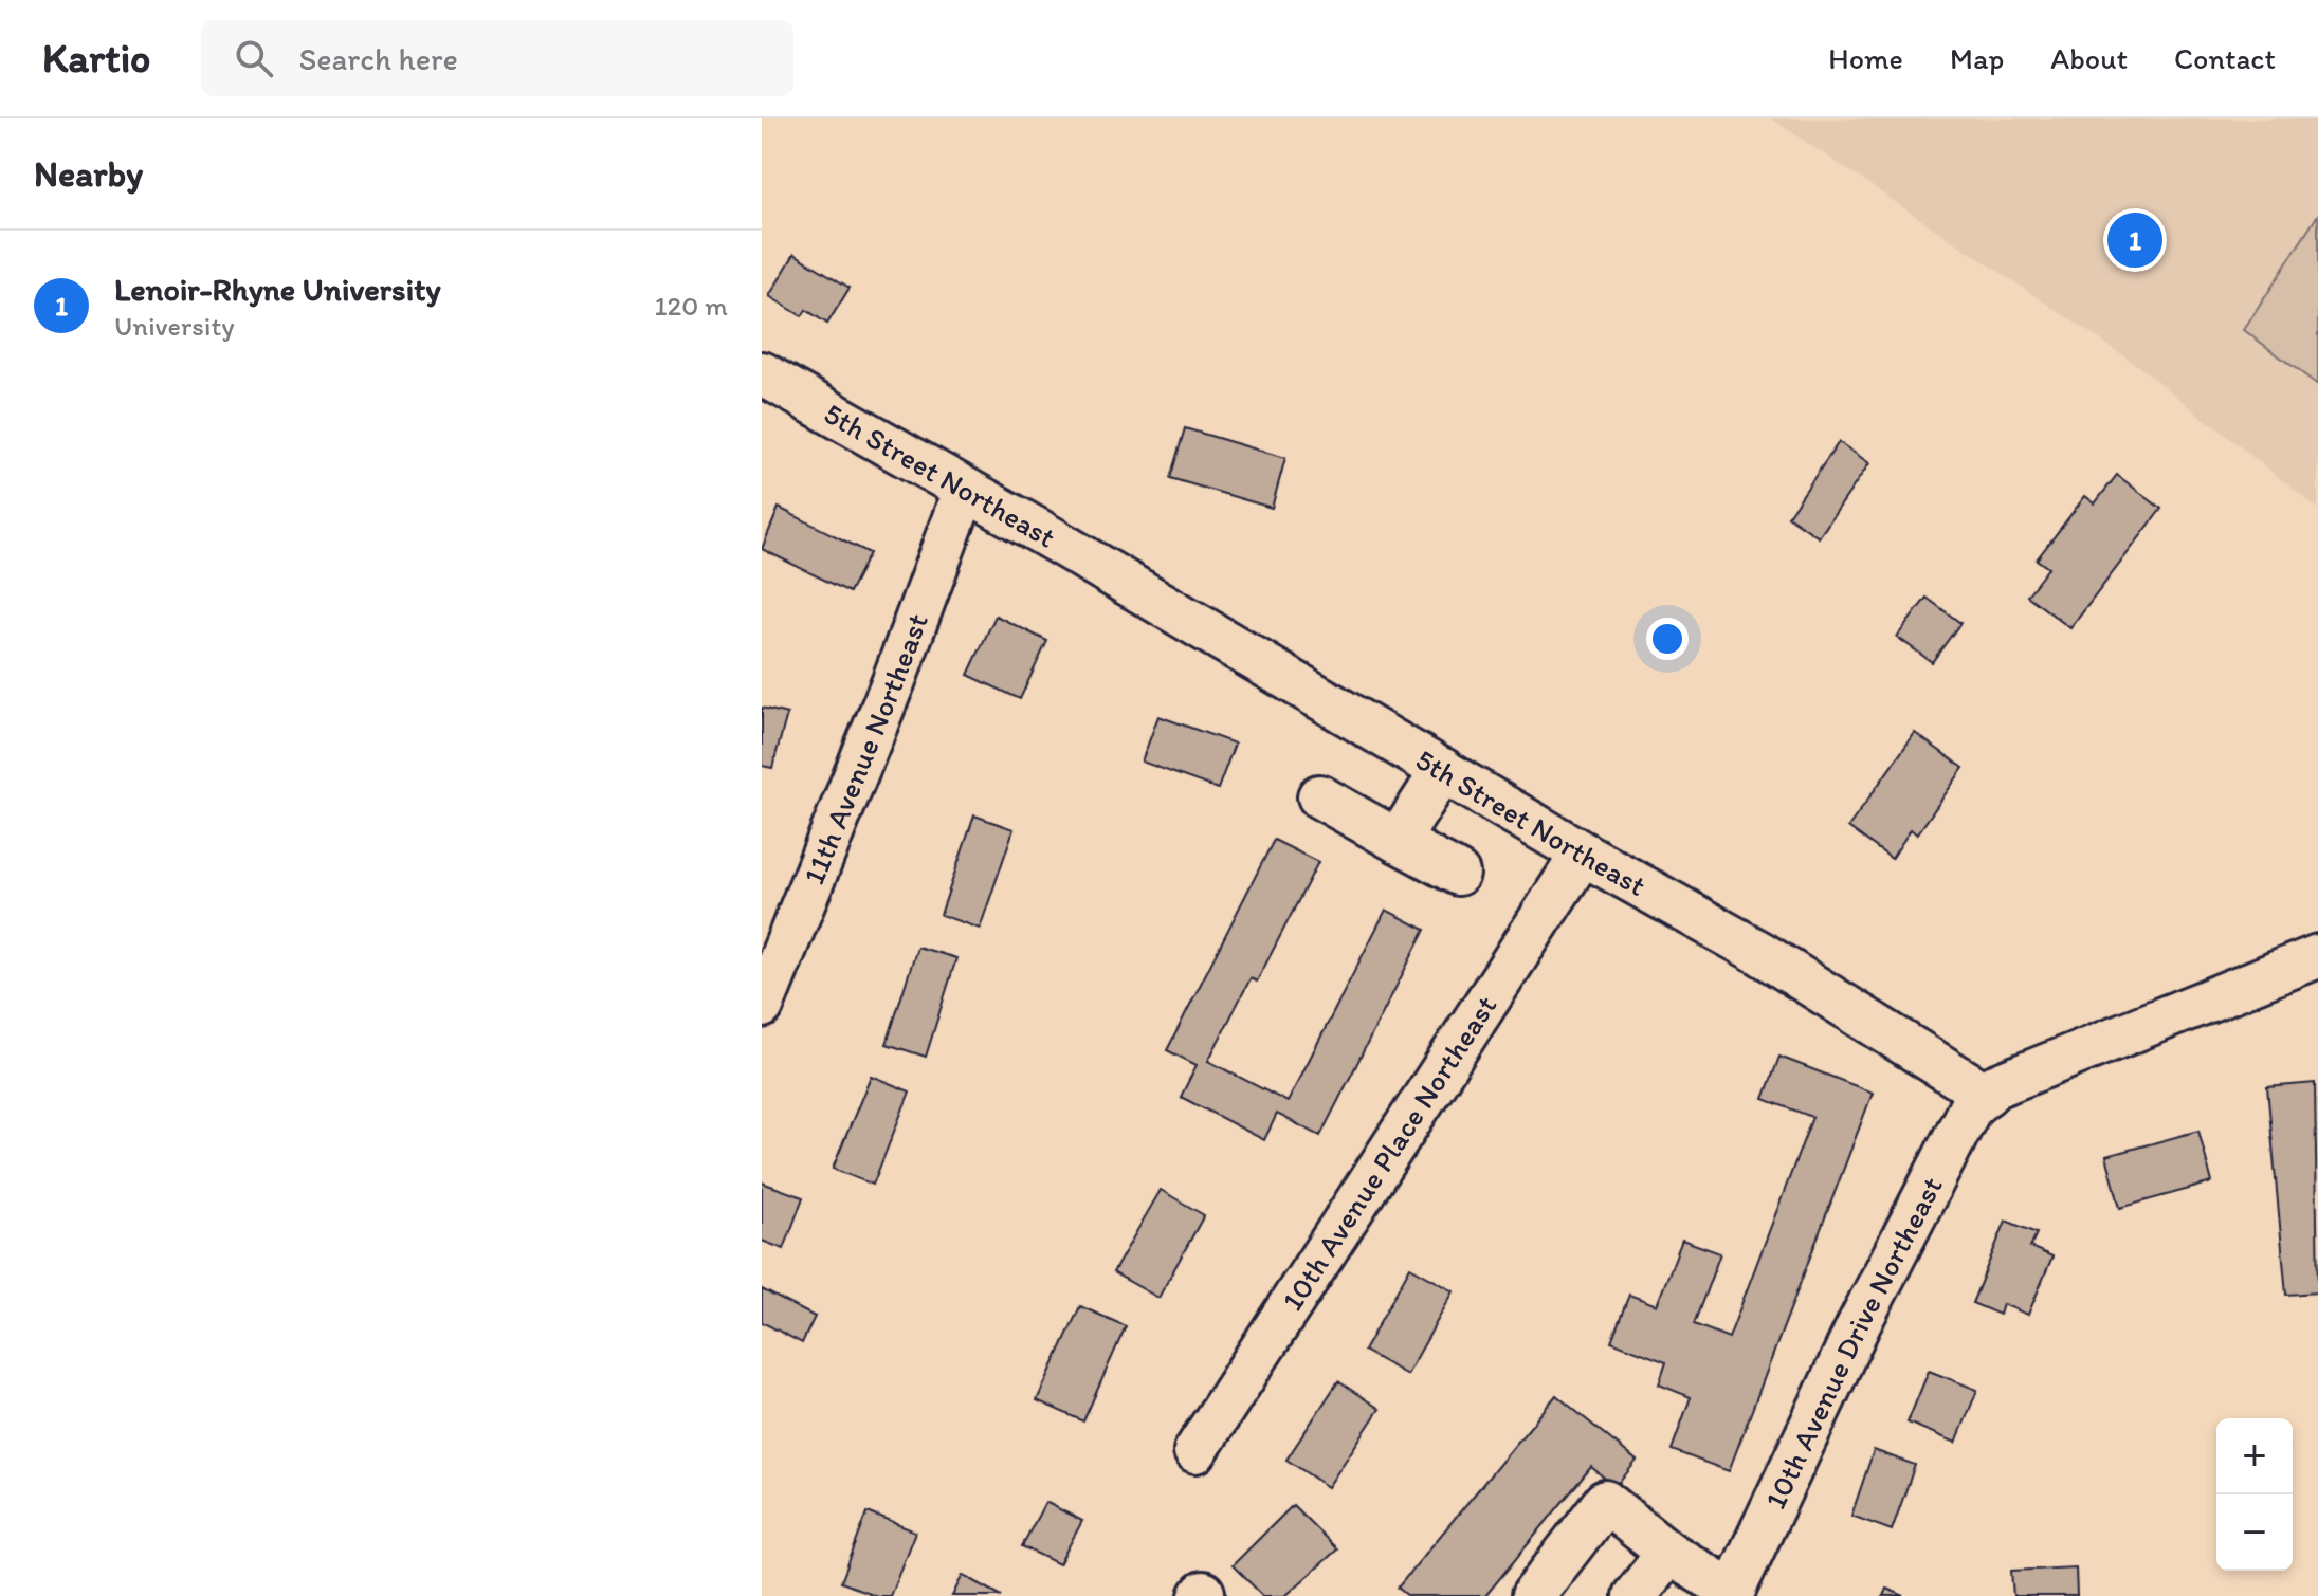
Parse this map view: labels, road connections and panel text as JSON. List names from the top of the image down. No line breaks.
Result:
{"streets":{"street":["5th Street Northeast","11th Avenue Northeast","10th Avenue Place Northeast","10th Avenue Drive Northeast"]},"crossings":[["5th Street Northeast","11th Avenue Northeast"],["5th Street Northeast","10th Avenue Place Northeast"],["5th Street Northeast","10th Avenue Drive Northeast"]],"page":{"header":"Kartio","search":"Search here","nav":["Home","Map","About","Contact"],"heading":"Nearby","pins":"1","list":[{"mark":"1","name":"Lenoir-Rhyne University","note":"University","value":"120 m"}],"map_buttons":["+","−"]}}
